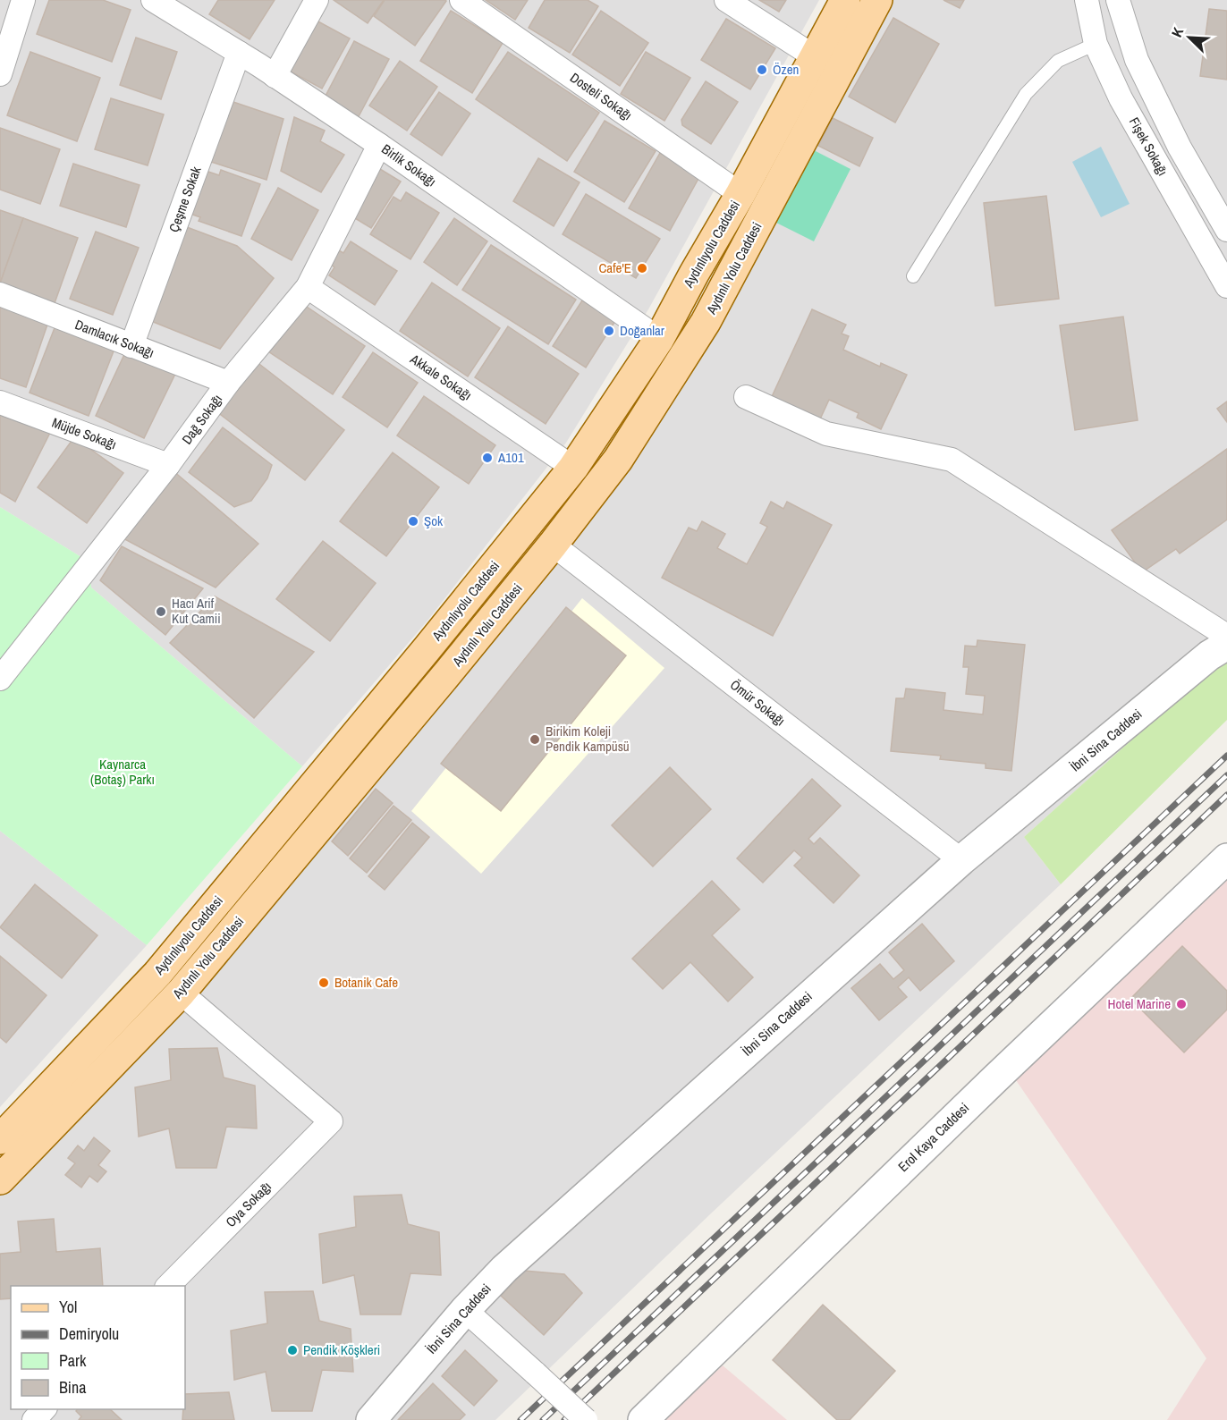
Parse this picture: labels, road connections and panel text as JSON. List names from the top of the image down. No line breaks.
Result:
{"streets":{"main road":["Aydınlıyolu Caddesi","Aydınlı Yolu Caddesi"],"street":["Dosteli Sokağı","Fişek Sokağı","Birlik Sokağı","Çeşme Sokak","Damlacık Sokağı","Akkale Sokağı","Dağ Sokağı","Müjde Sokağı","Ömür Sokağı","İbni Sina Caddesi","Erol Kaya Caddesi","Oya Sokağı"]},"crossings":[["Dosteli Sokağı","Aydınlıyolu Caddesi"],["Birlik Sokağı","Çeşme Sokak"],["Birlik Sokağı","Aydınlıyolu Caddesi"],["Birlik Sokağı","Dağ Sokağı"],["Çeşme Sokak","Damlacık Sokağı"],["Aydınlıyolu Caddesi","Akkale Sokağı"],["Aydınlı Yolu Caddesi","Ömür Sokağı"],["Aydınlı Yolu Caddesi","Oya Sokağı"],["Damlacık Sokağı","Dağ Sokağı"],["Akkale Sokağı","Dağ Sokağı"],["Dağ Sokağı","Müjde Sokağı"],["Ömür Sokağı","İbni Sina Caddesi"]],"parks":["Kaynarca (Botaş) Parkı"],"places":["Özen","Cafe'E","Doğanlar","A101","Şok","Hacı Arif Kut Camii","Birikim Koleji Pendik Kampüsü","Botanik Cafe","Hotel Marine","Pendik Köşkleri"],"legend":["Yol","Demiryolu","Park","Bina"],"north":"top left"}
